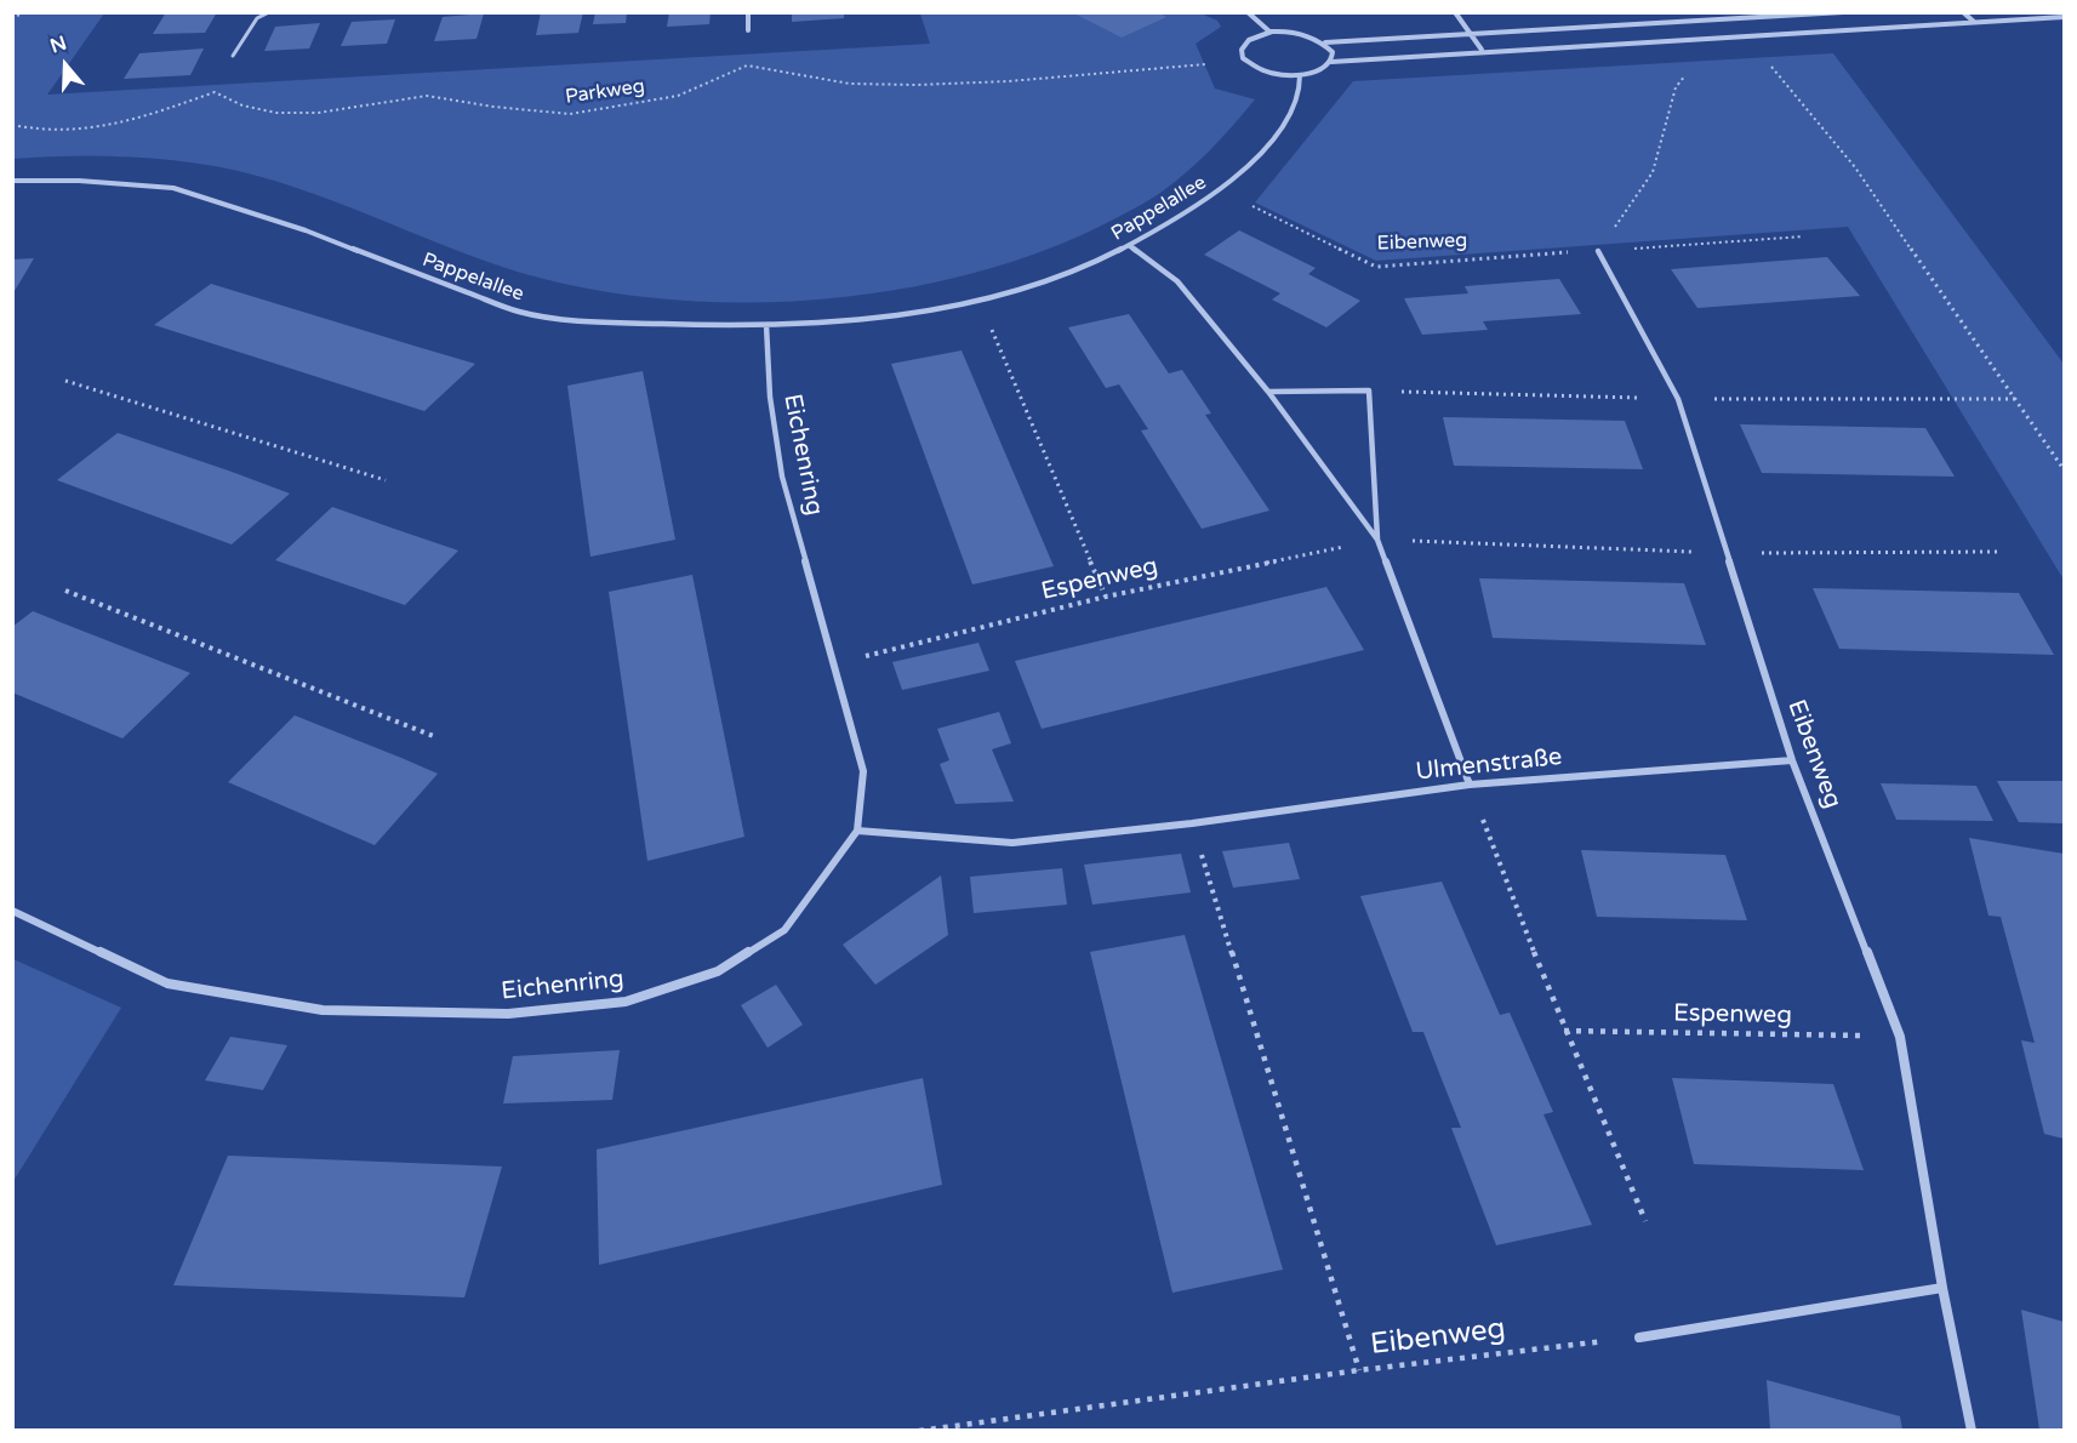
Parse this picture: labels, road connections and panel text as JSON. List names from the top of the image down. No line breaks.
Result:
{"streets":{"street":["Pappelallee","Eibenweg","Eichenring","Ulmenstraße"],"path":["Parkweg","Espenweg"]},"crossings":[["Pappelallee","Eibenweg"],["Pappelallee","Eichenring"],["Eibenweg","Espenweg"],["Eibenweg","Ulmenstraße"],["Eichenring","Espenweg"],["Eichenring","Ulmenstraße"]],"north":"top"}
